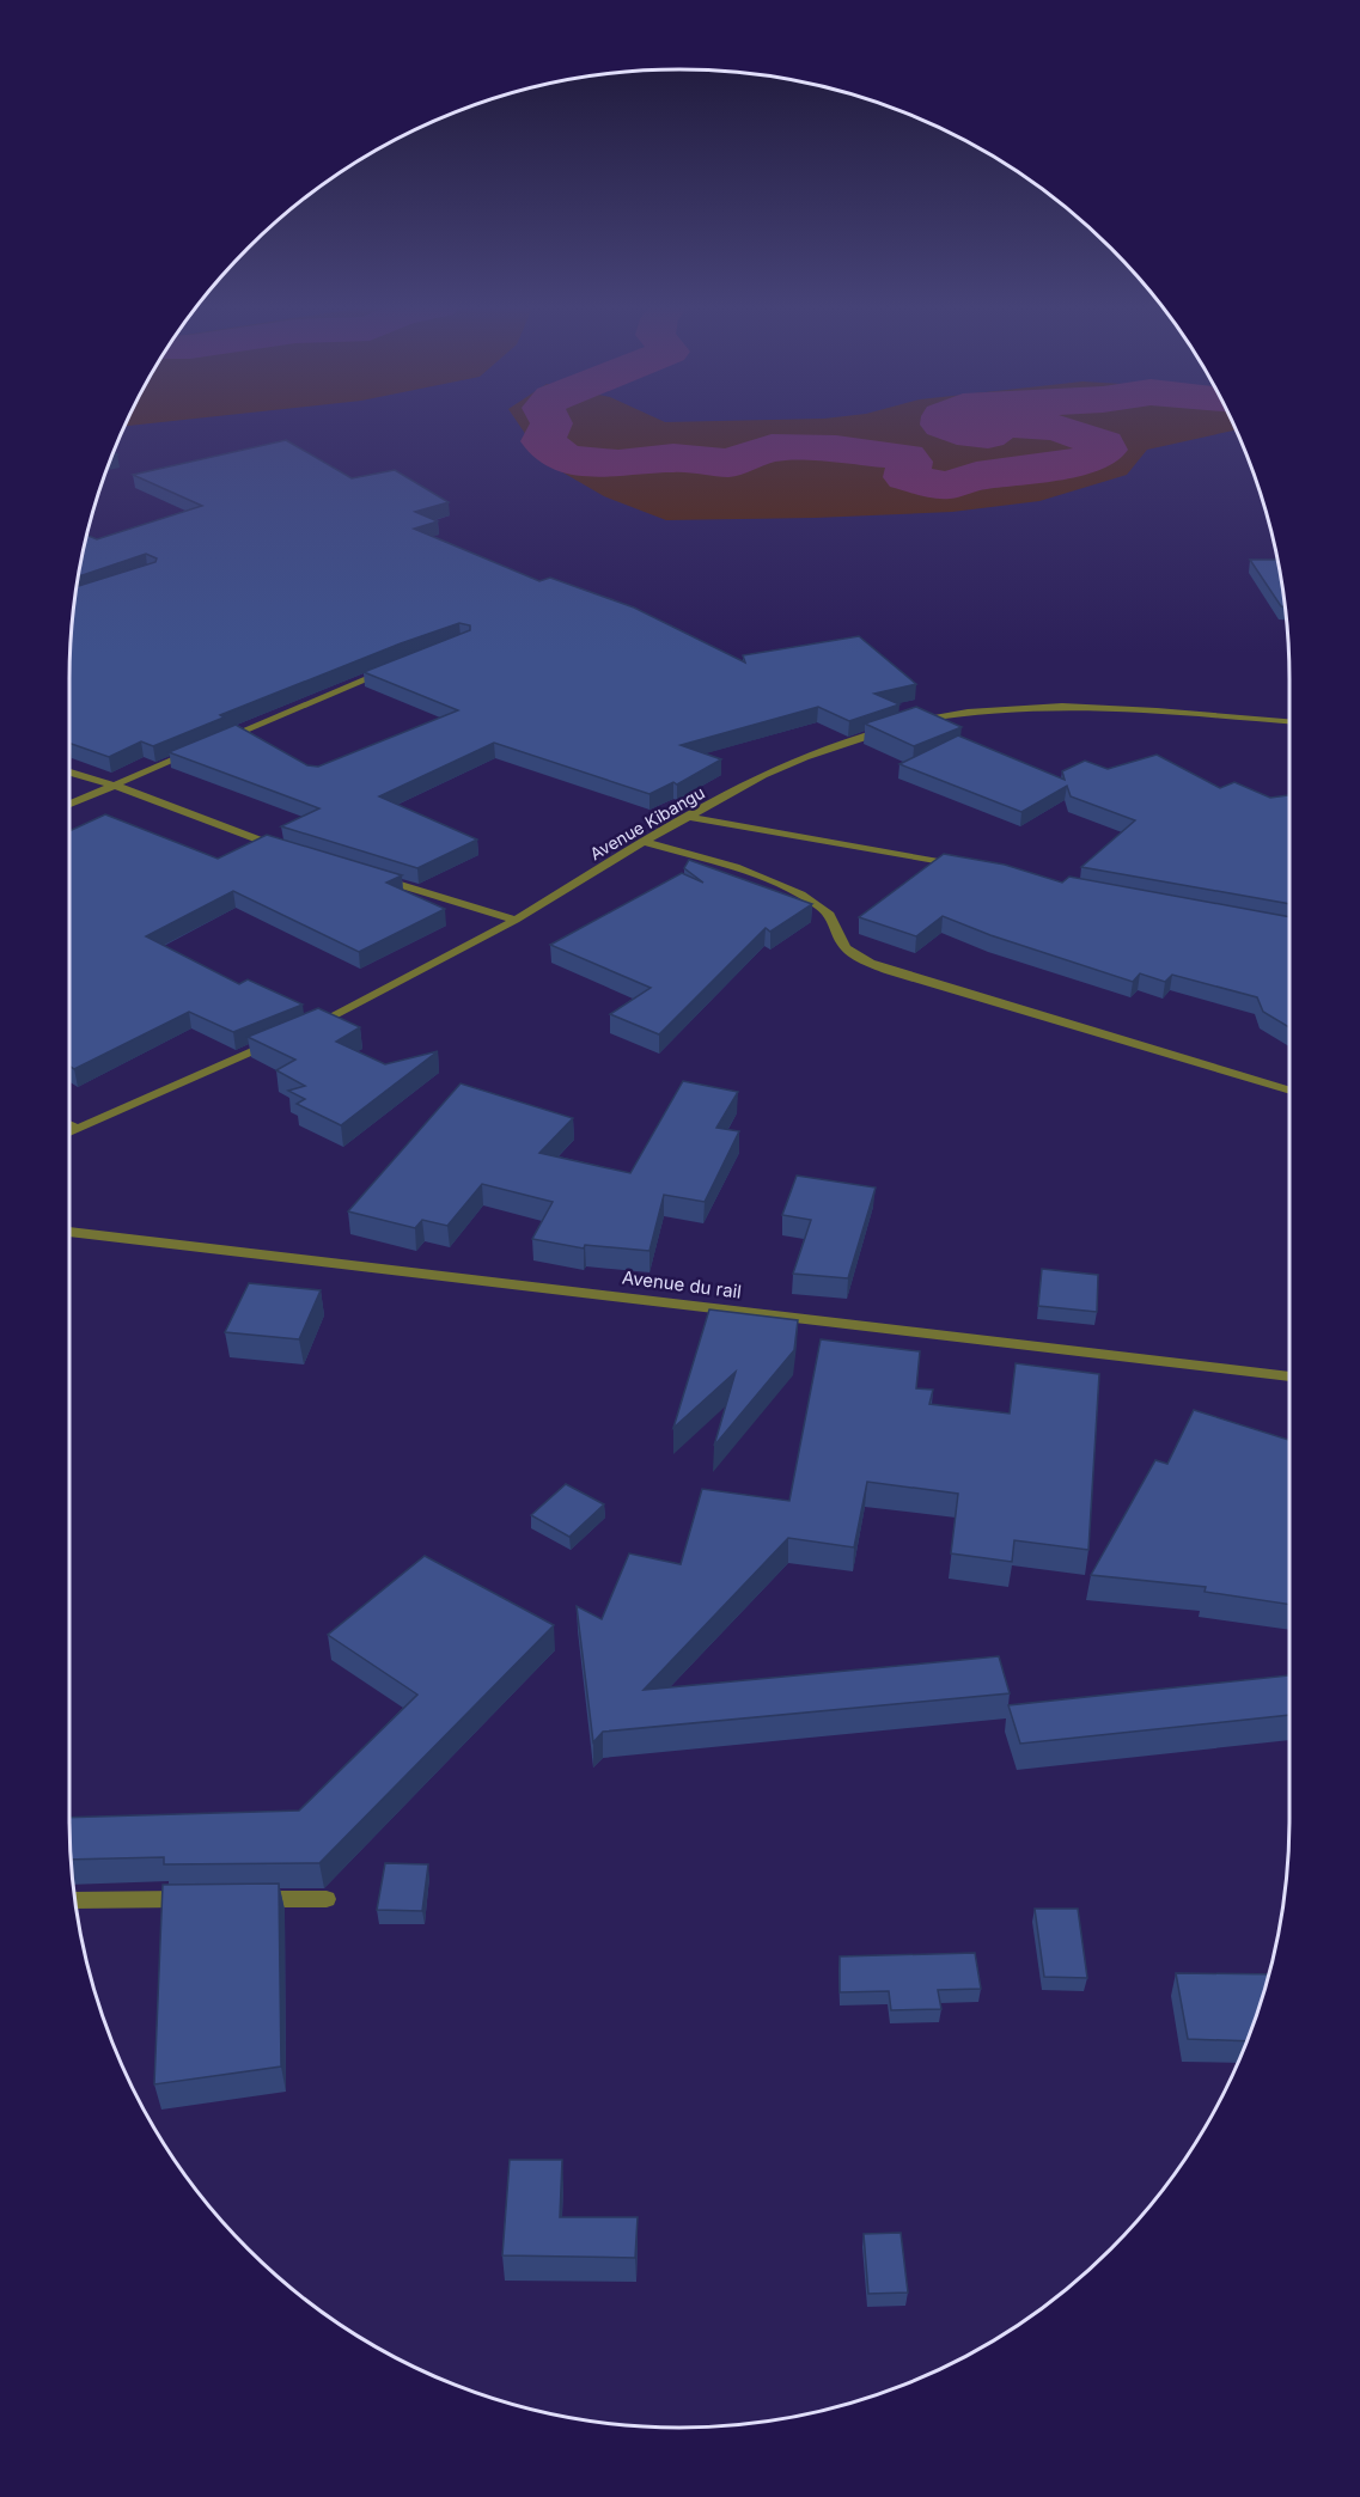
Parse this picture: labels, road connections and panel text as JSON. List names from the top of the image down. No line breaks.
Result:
{"streets":{"street":["Avenue Kibangu","Avenue du rail"]}}
